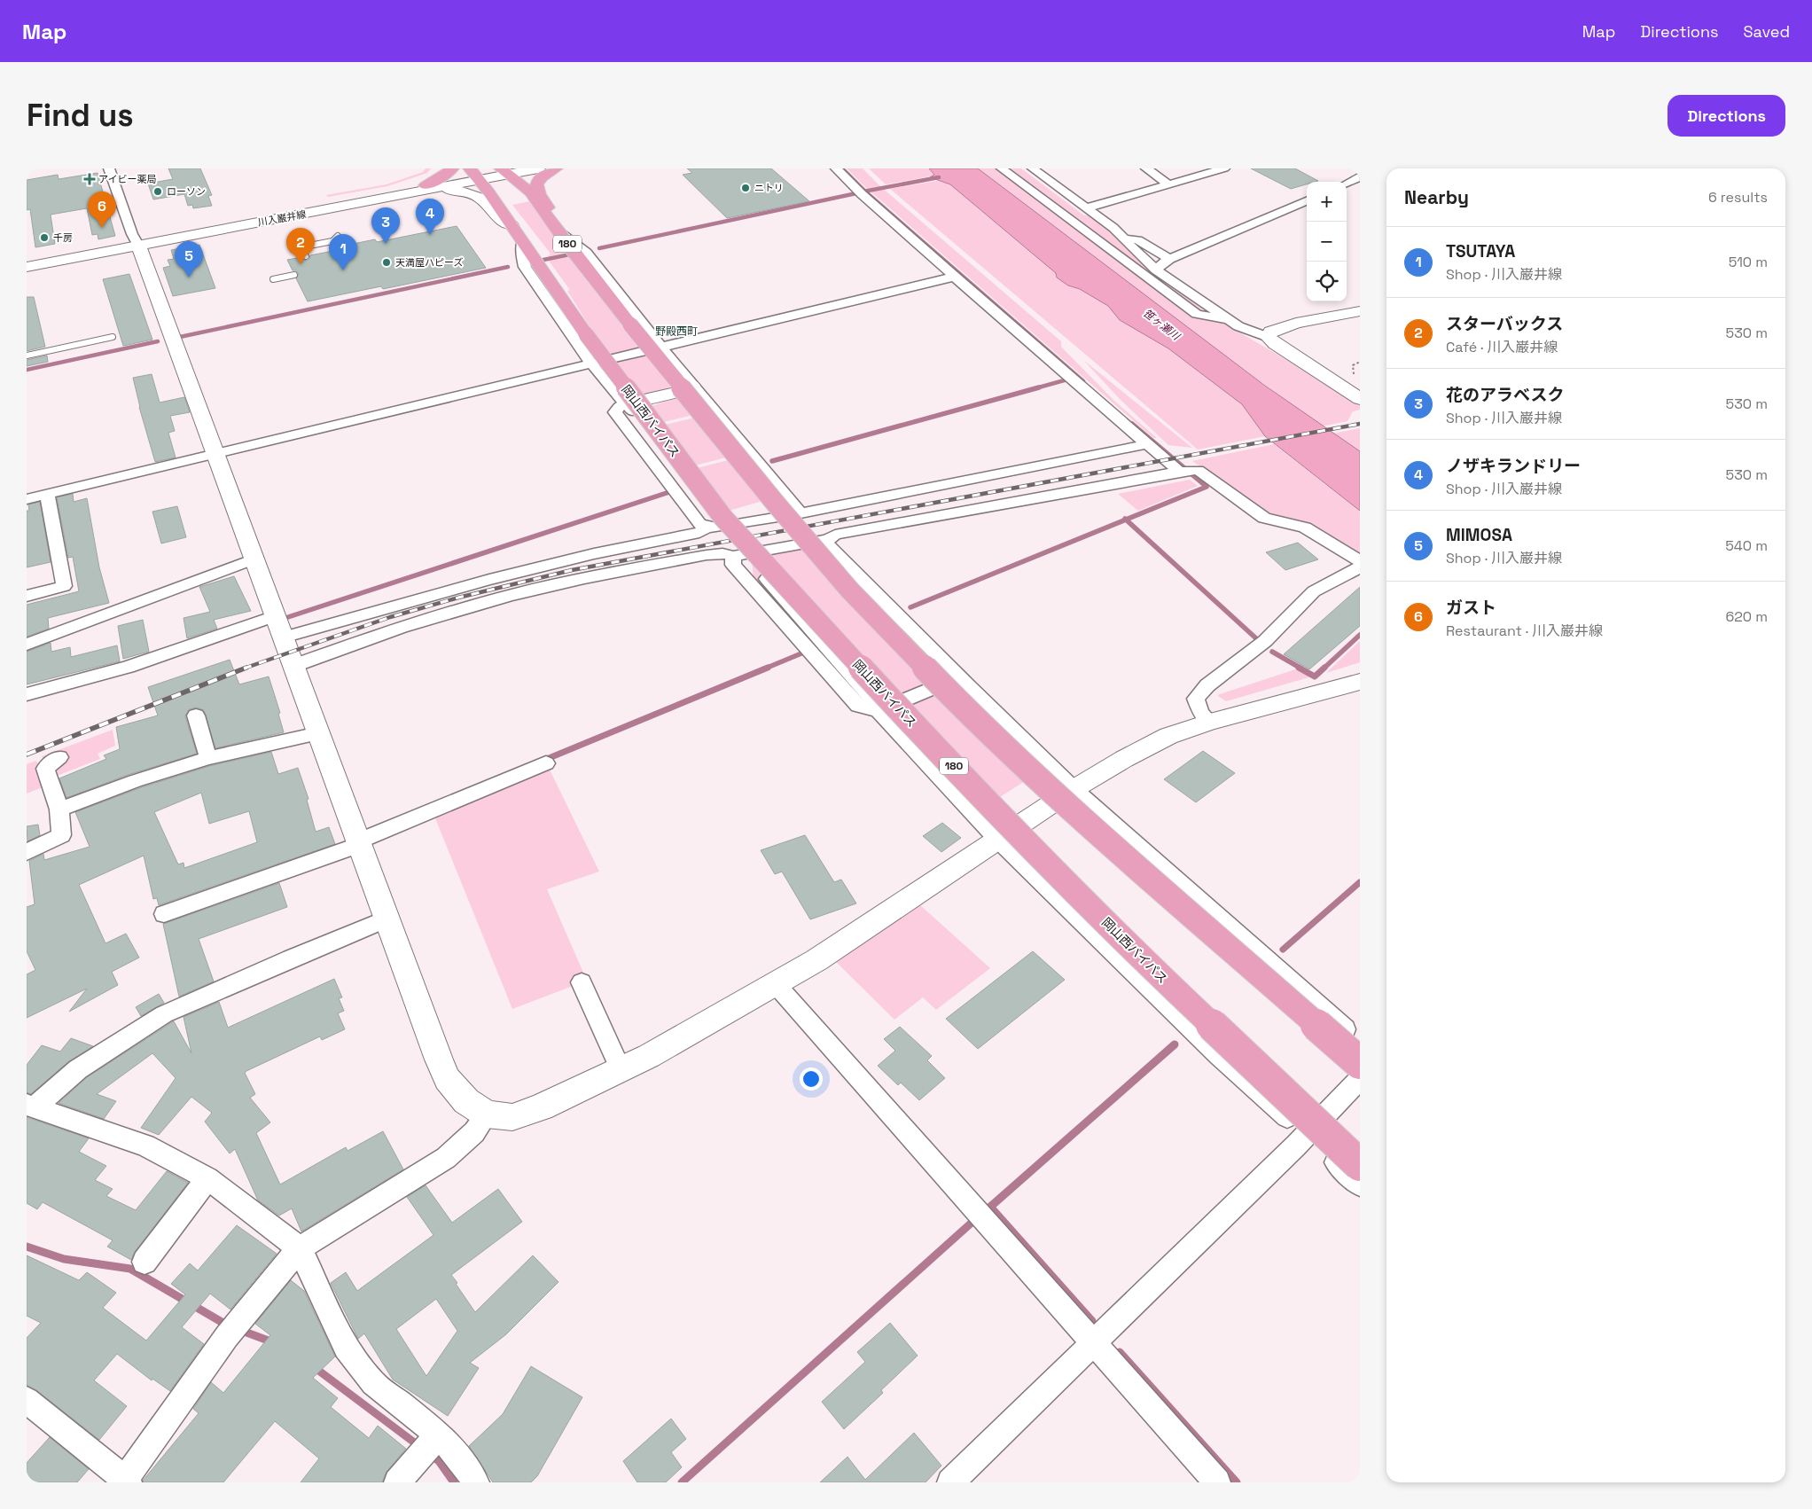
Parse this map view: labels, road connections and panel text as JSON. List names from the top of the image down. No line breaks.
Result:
{"streets":{"highway":["180","岡山西バイパス"],"street":["川入巌井線"]},"crossings":[["川入巌井線","180"],["川入巌井線","岡山西バイパス"]],"districts":["野殿西町"],"water":["笹ヶ瀬川"],"places":{"health":["アイビー薬局"],"other":["ニトリ","ローソン","千房","天満屋ハピーズ"]},"page":{"header":"Map","nav":["Map","Directions","Saved"],"buttons":"Directions","title":"Find us","heading":["Nearby","6 results"],"map_buttons":["+","−"],"pins":["6","4","3","2","1","5"],"list":[{"mark":"1","name":"TSUTAYA","note":"Shop · 川入巌井線","value":"510 m"},{"mark":"2","name":"スターバックス","note":"Café · 川入巌井線","value":"530 m"},{"mark":"3","name":"花のアラベスク","note":"Shop · 川入巌井線","value":"530 m"},{"mark":"4","name":"ノザキランドリー","note":"Shop · 川入巌井線","value":"530 m"},{"mark":"5","name":"MIMOSA","note":"Shop · 川入巌井線","value":"540 m"},{"mark":"6","name":"ガスト","note":"Restaurant · 川入巌井線","value":"620 m"}]}}
